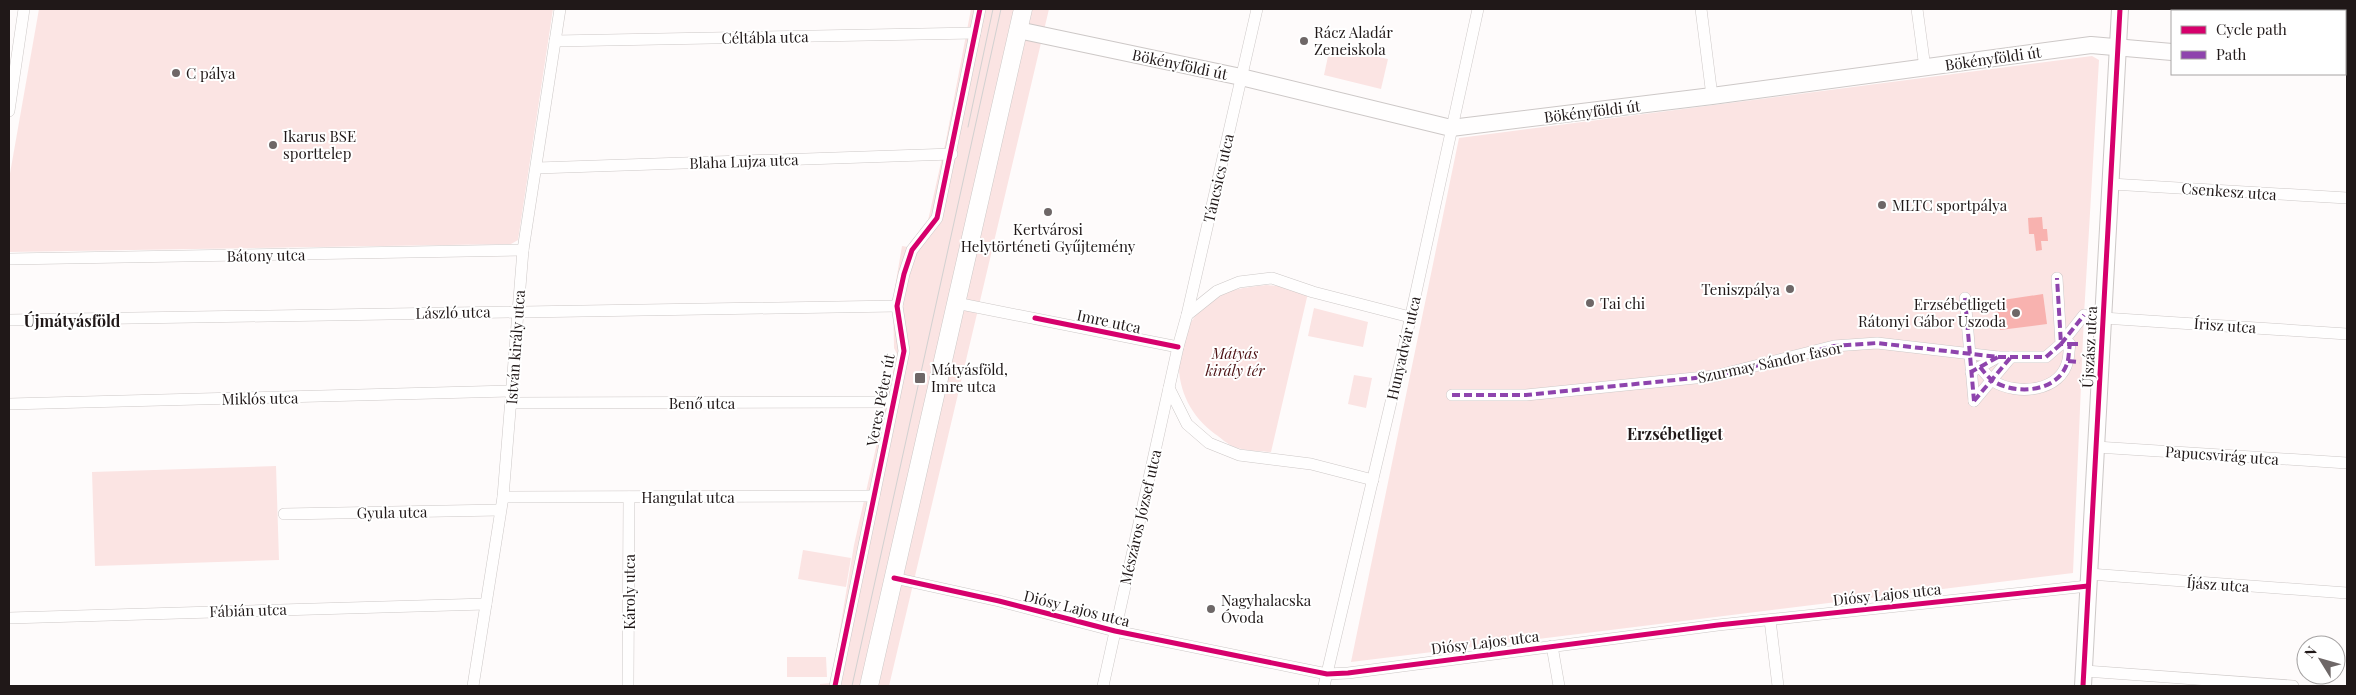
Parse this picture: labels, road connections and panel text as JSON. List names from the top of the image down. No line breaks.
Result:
{"streets":{"street":["Céltábla utca","Bökényföldi út","Blaha Lujza utca","Táncsics utca","Csenkesz utca","Bátony utca","László utca","Imre utca","Írisz utca","István király utca","Újszász utca","Hunyadvár utca","Szurmay Sándor fasor","Miklós utca","Veres Péter út","Benő utca","Papucsvirág utca","Hangulat utca","Gyula utca","Mészáros József utca","Íjász utca","Károly utca","Diósy Lajos utca","Fábián utca"]},"crossings":[["Céltábla utca","István király utca"],["Céltábla utca","Veres Péter út"],["Bökényföldi út","Táncsics utca"],["Bökényföldi út","Újszász utca"],["Bökényföldi út","Hunyadvár utca"],["Blaha Lujza utca","István király utca"],["Blaha Lujza utca","Veres Péter út"],["Táncsics utca","Imre utca"],["Táncsics utca","Mészáros József utca"],["Csenkesz utca","Újszász utca"],["Bátony utca","István király utca"],["László utca","István király utca"],["László utca","Veres Péter út"],["Imre utca","Mészáros József utca"],["Írisz utca","Újszász utca"],["István király utca","Miklós utca"],["István király utca","Benő utca"],["István király utca","Hangulat utca"],["István király utca","Gyula utca"],["István király utca","Fábián utca"],["Újszász utca","Papucsvirág utca"],["Újszász utca","Íjász utca"],["Újszász utca","Diósy Lajos utca"],["Hunyadvár utca","Diósy Lajos utca"],["Veres Péter út","Benő utca"],["Veres Péter út","Hangulat utca"],["Hangulat utca","Károly utca"],["Mészáros József utca","Diósy Lajos utca"],["Íjász utca","Diósy Lajos utca"]],"districts":["Újmátyásföld","Erzsébetliget"],"parks":["Mátyás király tér"],"places":{"other":["Rácz Aladár Zeneiskola","C pálya","Ikarus BSE sporttelep","MLTC sportpálya","Kertvárosi Helytörténeti Gyűjtemény","Teniszpálya","Tai chi","Erzsébetligeti Rátonyi Gábor Uszoda","Nagyhalacska Óvoda"],"transit":["Mátyásföld, Imre utca"]},"legend":["Cycle path","Path"],"north":"top left"}
